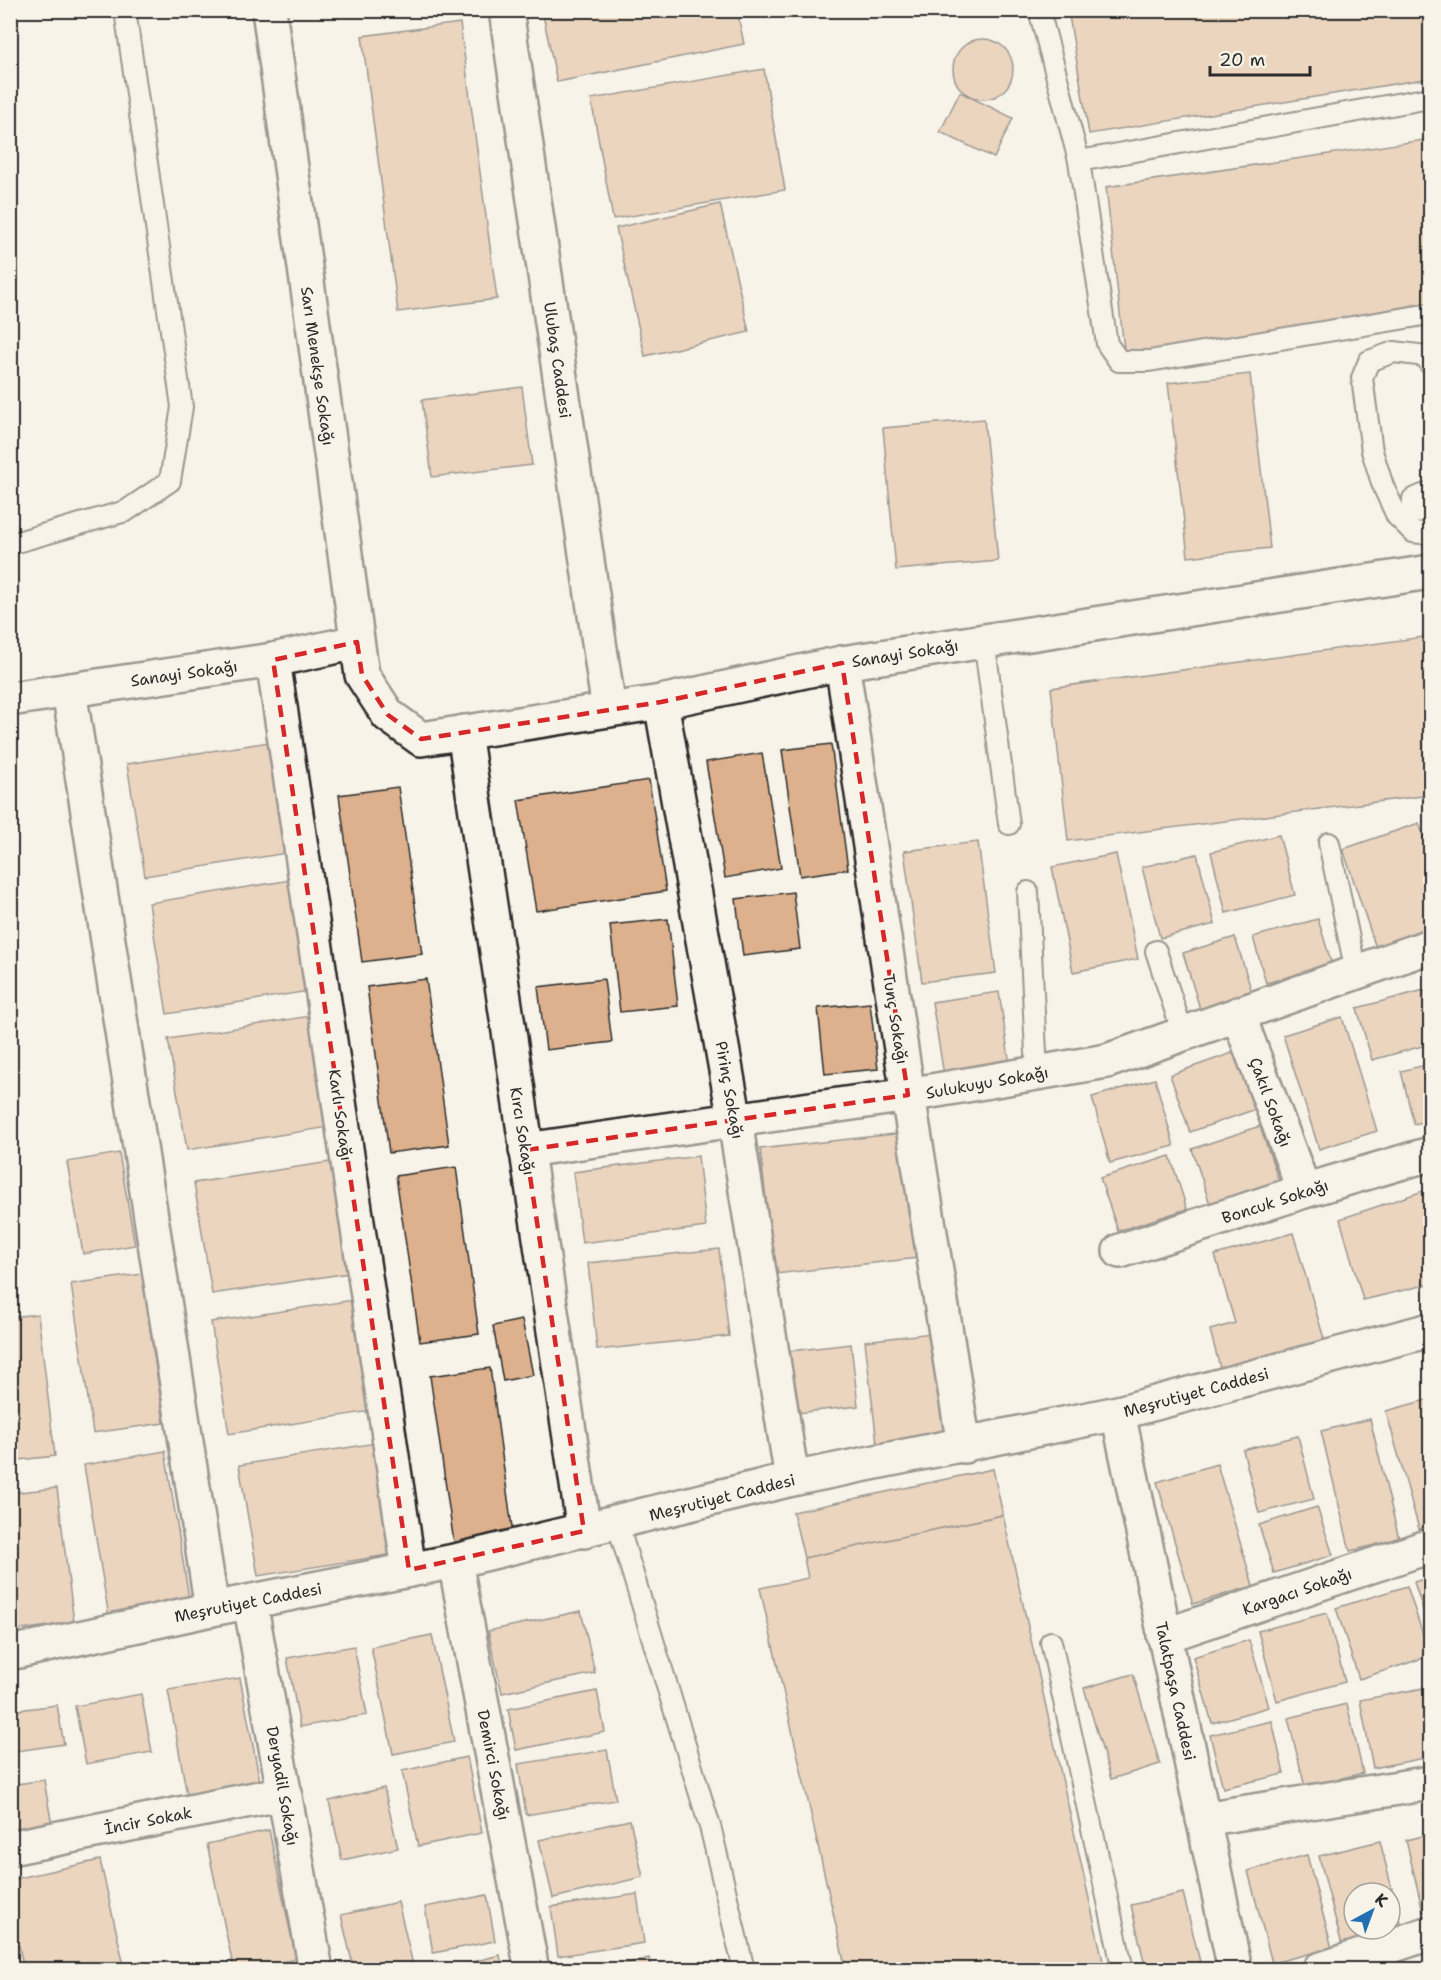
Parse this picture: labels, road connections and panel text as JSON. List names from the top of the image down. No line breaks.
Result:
{"streets":{"street":["Ulubaş Caddesi","Sarı Menekşe Sokağı","Sanayi Sokağı","Tunç Sokağı","Sulukuyu Sokağı","Pirinç Sokağı","Çakıl Sokağı","Karlı Sokağı","Kırcı Sokağı","Boncuk Sokağı","Meşrutiyet Caddesi","Kargacı Sokağı","Talatpaşa Caddesi","Demirci Sokağı","Deryadil Sokağı","İncir Sokak"]},"crossings":[["Ulubaş Caddesi","Sanayi Sokağı"],["Sarı Menekşe Sokağı","Sanayi Sokağı"],["Sanayi Sokağı","Tunç Sokağı"],["Sanayi Sokağı","Pirinç Sokağı"],["Sanayi Sokağı","Karlı Sokağı"],["Sanayi Sokağı","Kırcı Sokağı"],["Tunç Sokağı","Sulukuyu Sokağı"],["Tunç Sokağı","Meşrutiyet Caddesi"],["Sulukuyu Sokağı","Pirinç Sokağı"],["Sulukuyu Sokağı","Çakıl Sokağı"],["Sulukuyu Sokağı","Kırcı Sokağı"],["Pirinç Sokağı","Meşrutiyet Caddesi"],["Çakıl Sokağı","Boncuk Sokağı"],["Karlı Sokağı","Meşrutiyet Caddesi"],["Kırcı Sokağı","Meşrutiyet Caddesi"],["Meşrutiyet Caddesi","Talatpaşa Caddesi"],["Meşrutiyet Caddesi","Demirci Sokağı"],["Meşrutiyet Caddesi","Deryadil Sokağı"],["Kargacı Sokağı","Talatpaşa Caddesi"],["Deryadil Sokağı","İncir Sokak"]],"scale_bar":"20 m","north":"top right"}
